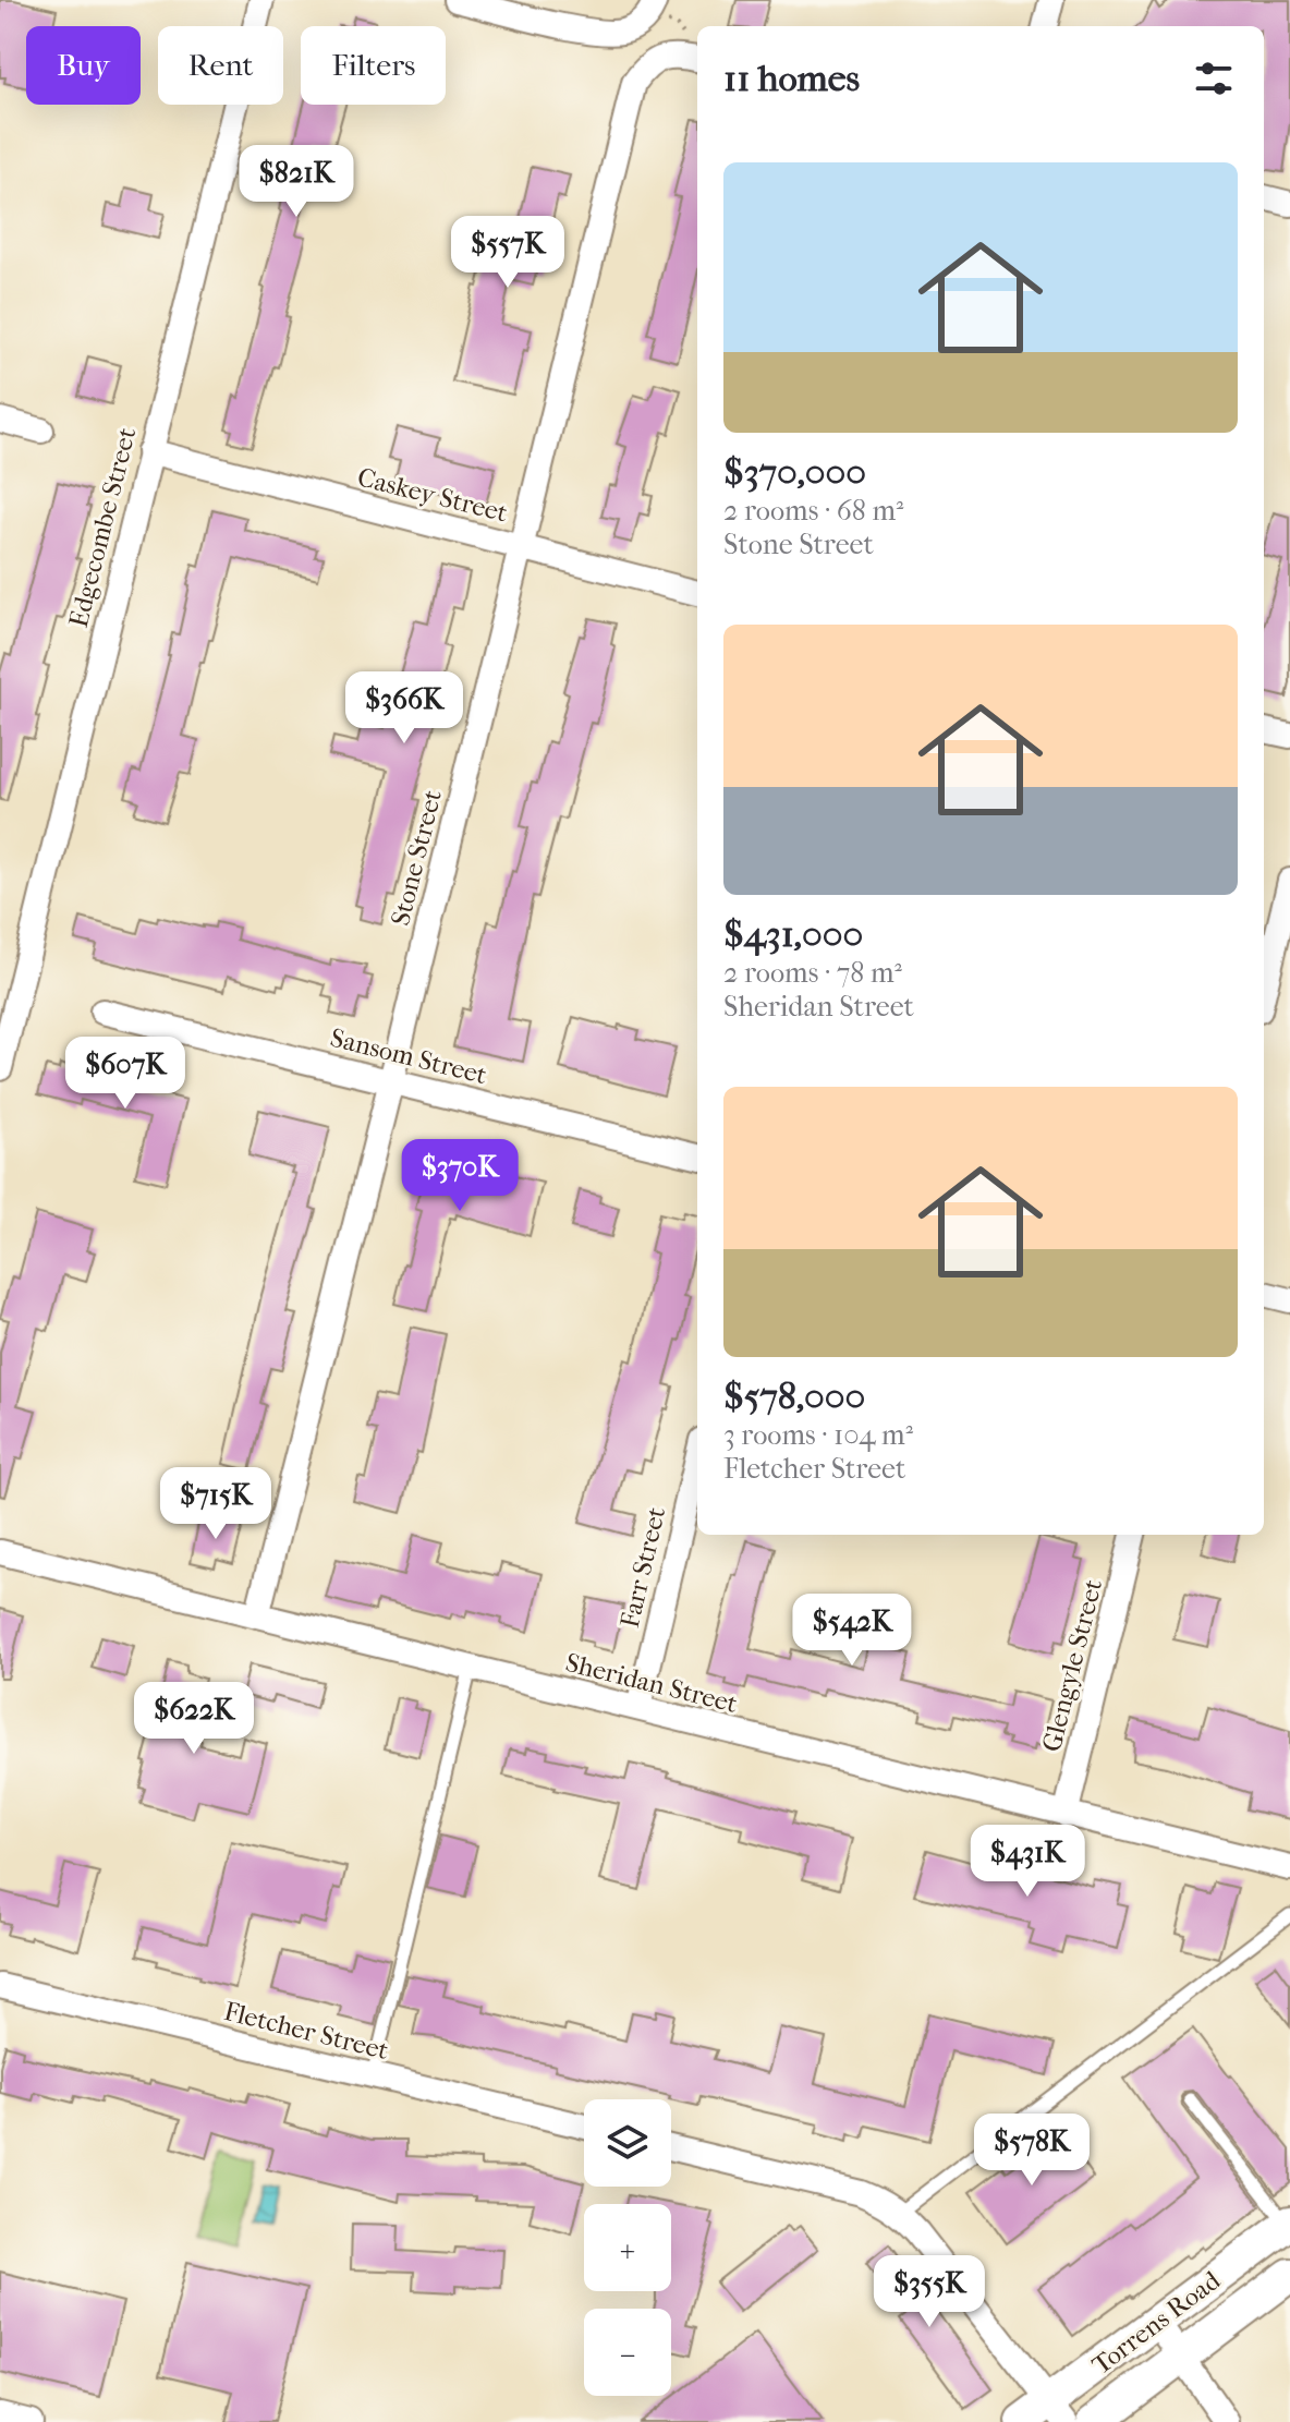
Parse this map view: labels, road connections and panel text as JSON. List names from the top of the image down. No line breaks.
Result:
{"streets":{"main road":["Torrens Road"],"street":["Caskey Street","Edgecombe Street","Stone Street","Sansom Street","Farr Street","Glengyle Street","Sheridan Street","Fletcher Street"]},"crossings":[["Caskey Street","Edgecombe Street"],["Caskey Street","Stone Street"],["Stone Street","Sansom Street"],["Stone Street","Sheridan Street"],["Farr Street","Sheridan Street"],["Glengyle Street","Sheridan Street"]],"page":{"chip":["Buy","Rent","Filters"],"heading":"11 homes","list":[{"name":"$370,000","note":"2 rooms · 68 m² · Stone Street"},{"name":"$431,000","note":"2 rooms · 78 m² · Sheridan Street"},{"name":"$578,000","note":"3 rooms · 104 m² · Fletcher Street"}],"price":["$821K","$557K","$366K","$607K","$370K","$715K","$542K","$622K","$431K","$578K","$355K"],"map_buttons":["+","−"]}}
